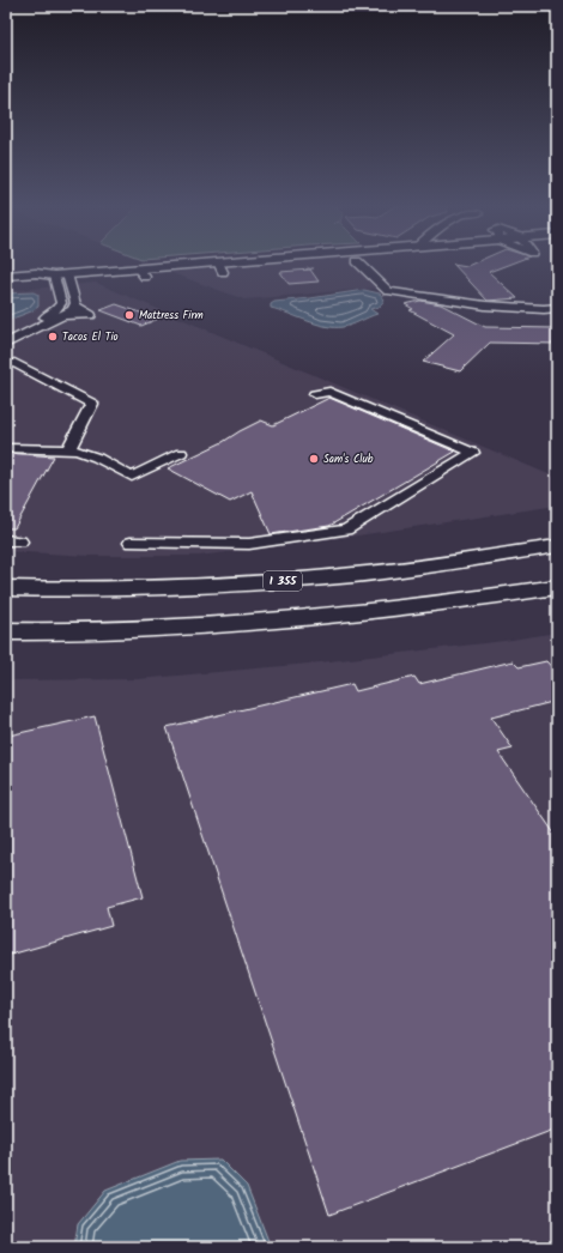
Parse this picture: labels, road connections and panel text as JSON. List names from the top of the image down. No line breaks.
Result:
{"streets":{"highway":["I 355"]},"places":["Mattress Firm","Tacos El Tio","Sam's Club"]}
